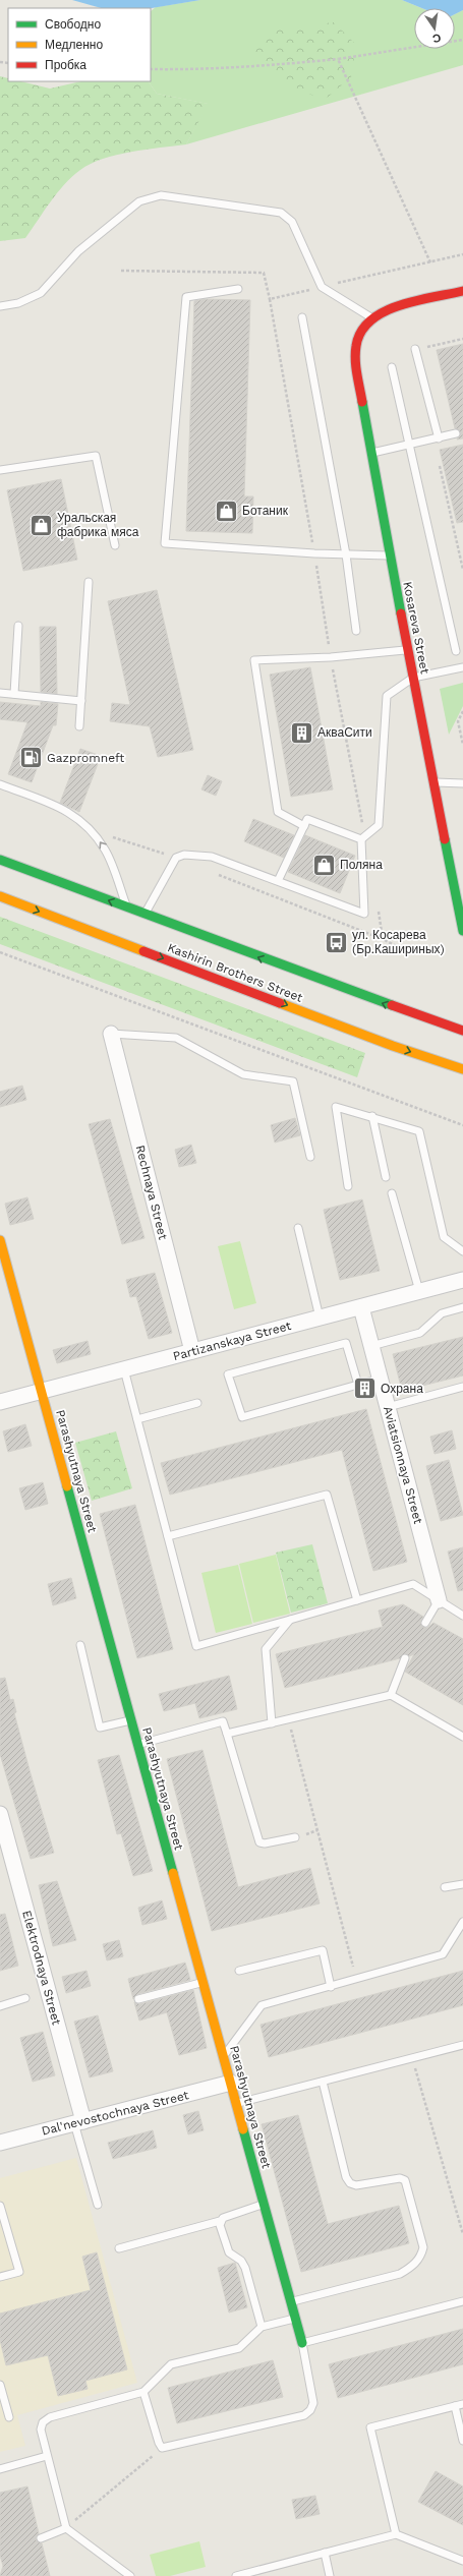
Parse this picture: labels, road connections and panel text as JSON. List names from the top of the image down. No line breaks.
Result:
{"streets":{"main road":["Kosareva Street","Kashirin Brothers Street","Parashyutnaya Street"],"street":["Rechnaya Street","Partizanskaya Street","Aviatsionnaya Street","Elektrodnaya Street","Dal'nevostochnaya Street"]},"crossings":[["Rechnaya Street","Partizanskaya Street"],["Partizanskaya Street","Aviatsionnaya Street"],["Partizanskaya Street","Parashyutnaya Street"],["Parashyutnaya Street","Dal'nevostochnaya Street"],["Elektrodnaya Street","Dal'nevostochnaya Street"]],"places":{"shop":["Ботаник","Уральская фабрика мяса","Поляна"],"building":["АкваСити","Охрана"],"fuel station":["Gazpromneft"],"bus stop":["ул. Косарева (Бр.Кашириных)"]},"legend":["Свободно","Медленно","Пробка"],"north":"bottom"}
